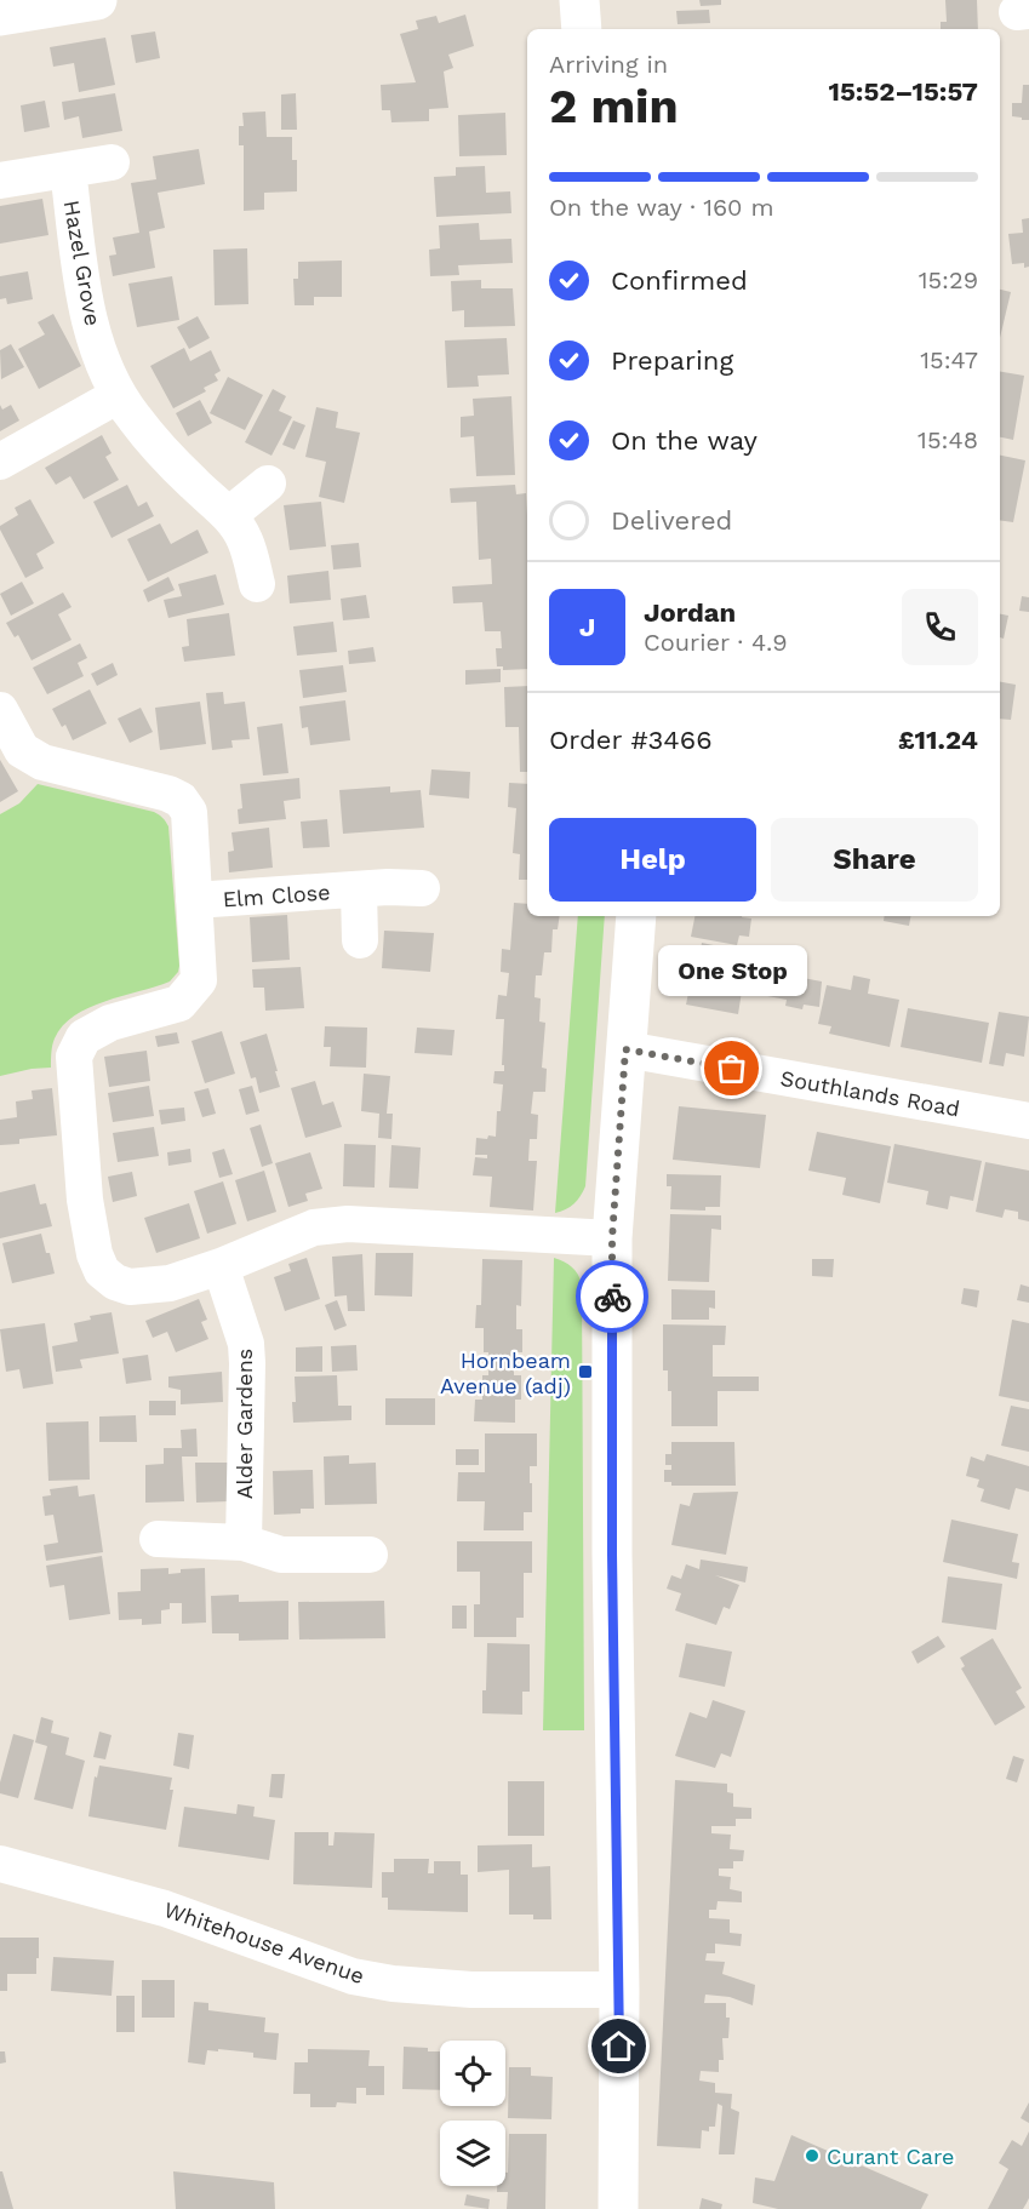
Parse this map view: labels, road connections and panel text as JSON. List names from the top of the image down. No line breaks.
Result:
{"streets":{"street":["Hazel Grove","Elm Close","Southlands Road","Alder Gardens","Whitehouse Avenue"]},"places":{"other":["One Stop","Curant Care"],"transit":["Hornbeam Avenue (adj)"]},"page":{"heading":["2 min","Arriving in","15:52–15:57"],"panel":["Jordan","Courier · 4.9","Order #3466","£11.24"],"bar":"On the way · 160 m","list":[["Confirmed","15:29"],["Preparing","15:47"],["On the way","15:48"],"Delivered"],"round":"J","buttons":["Help","Share"],"bubble":"One Stop"}}
